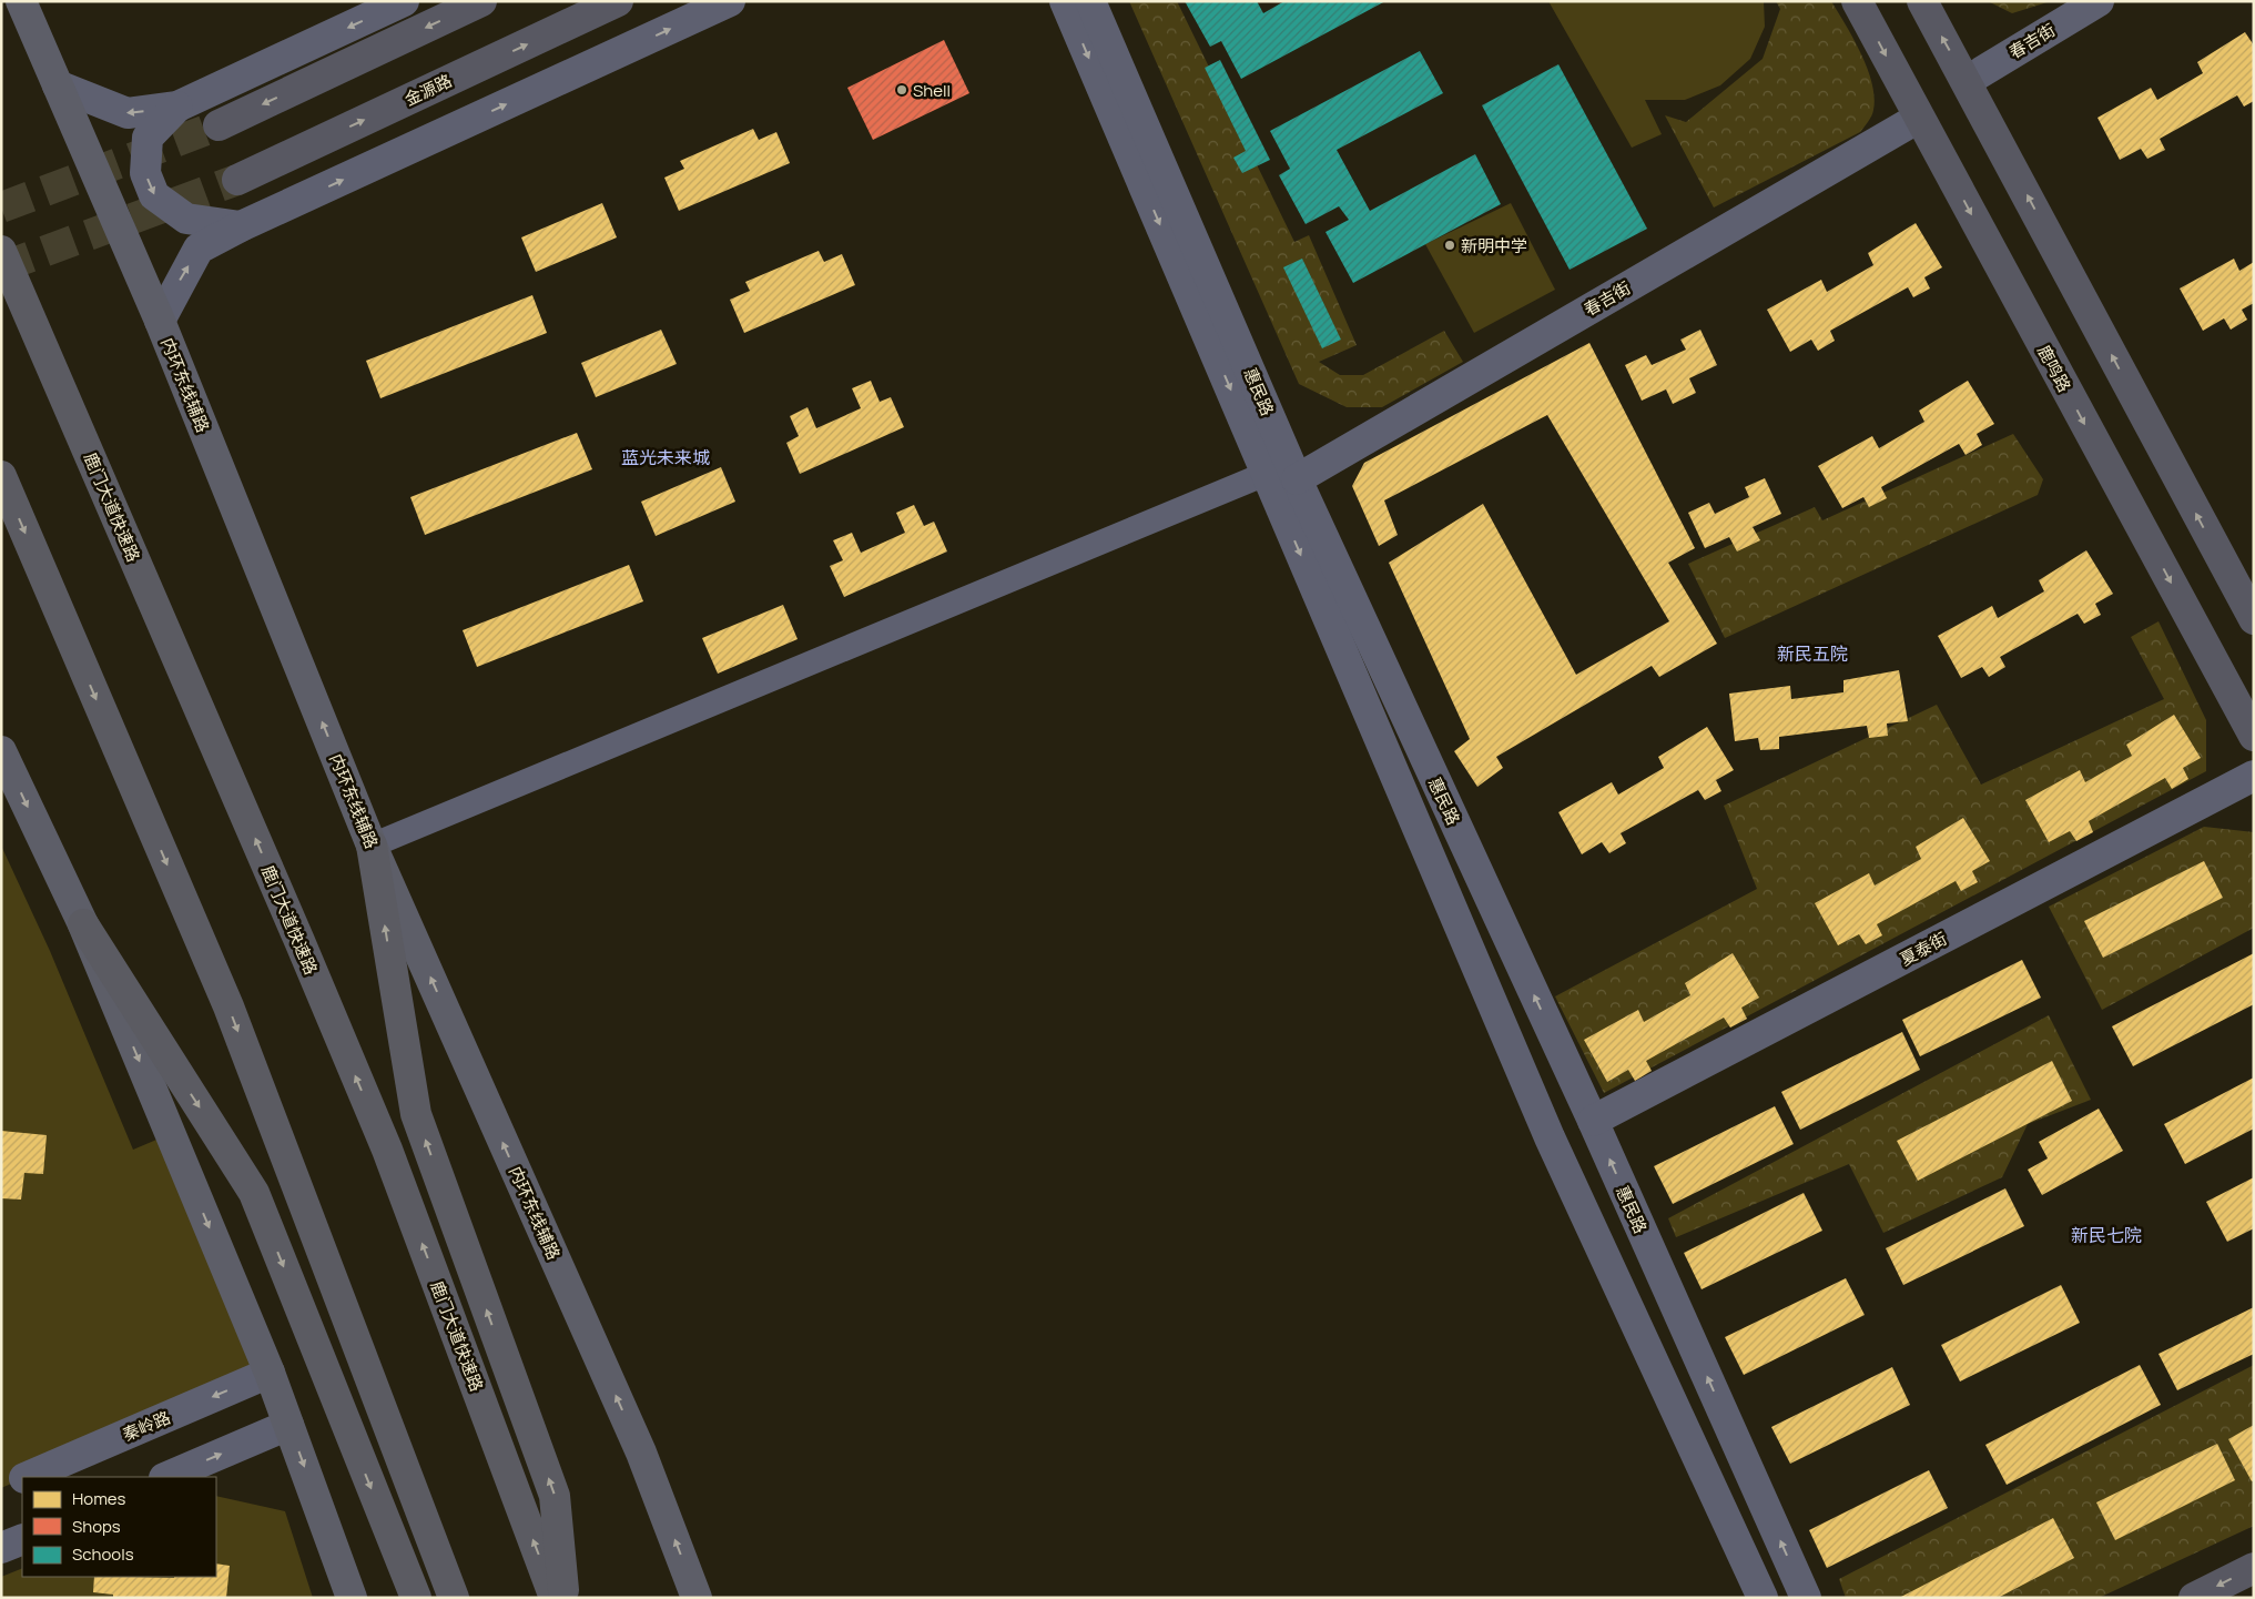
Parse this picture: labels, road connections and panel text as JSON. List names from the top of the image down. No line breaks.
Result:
{"streets":{"highway":["鹿门大道快速路"],"main road":["金源路","鹿鸣路","内环东线辅路"],"street":["春吉街","惠民路","夏泰街","秦岭路"]},"crossings":[["春吉街","鹿鸣路"],["春吉街","惠民路"],["惠民路","夏泰街"]],"one_way":["内环东线辅路"],"districts":["蓝光未来城","新民五院","新民七院"],"places":["Shell","新明中学"],"legend":["Homes","Shops","Schools"]}
